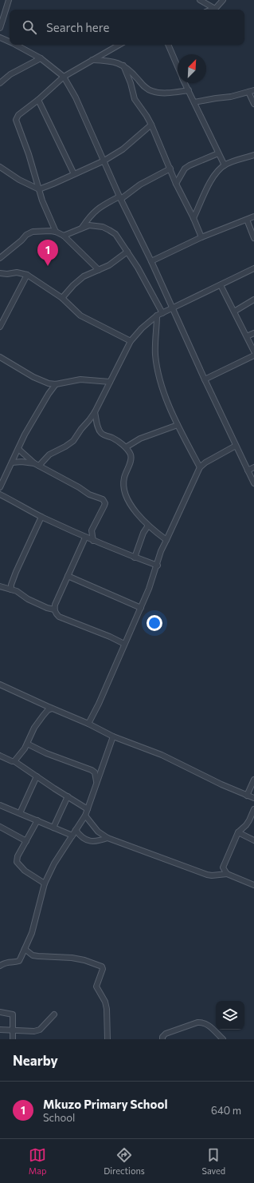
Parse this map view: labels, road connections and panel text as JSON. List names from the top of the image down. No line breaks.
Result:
{"north":"top right","page":{"search":"Search here","pins":"1","heading":"Nearby","list":[{"mark":"1","name":"Mkuzo Primary School","note":"School","value":"640 m"}],"nav":["Map","Directions","Saved"]}}
